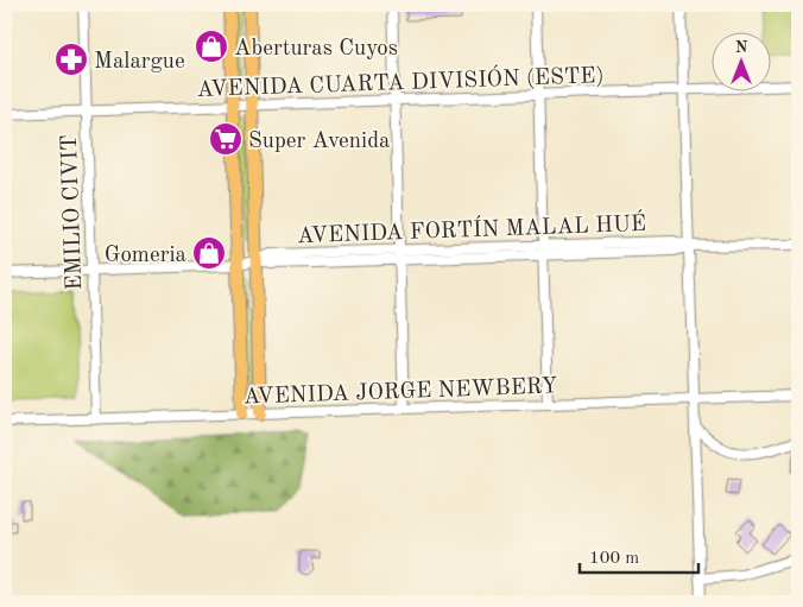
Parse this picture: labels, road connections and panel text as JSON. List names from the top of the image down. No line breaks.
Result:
{"streets":{"street":["AVENIDA CUARTA DIVISIÓN (ESTE)","EMILIO CIVIT","AVENIDA FORTÍN MALAL HUÉ","AVENIDA JORGE NEWBERY"]},"crossings":[["AVENIDA CUARTA DIVISIÓN (ESTE)","EMILIO CIVIT"],["EMILIO CIVIT","AVENIDA FORTÍN MALAL HUÉ"],["EMILIO CIVIT","AVENIDA JORGE NEWBERY"]],"places":{"shop":["Aberturas Cuyos","Gomeria"],"pharmacy":["Malargue"],"supermarket":["Super Avenida"]},"scale_bar":"100 m","north":"top"}
